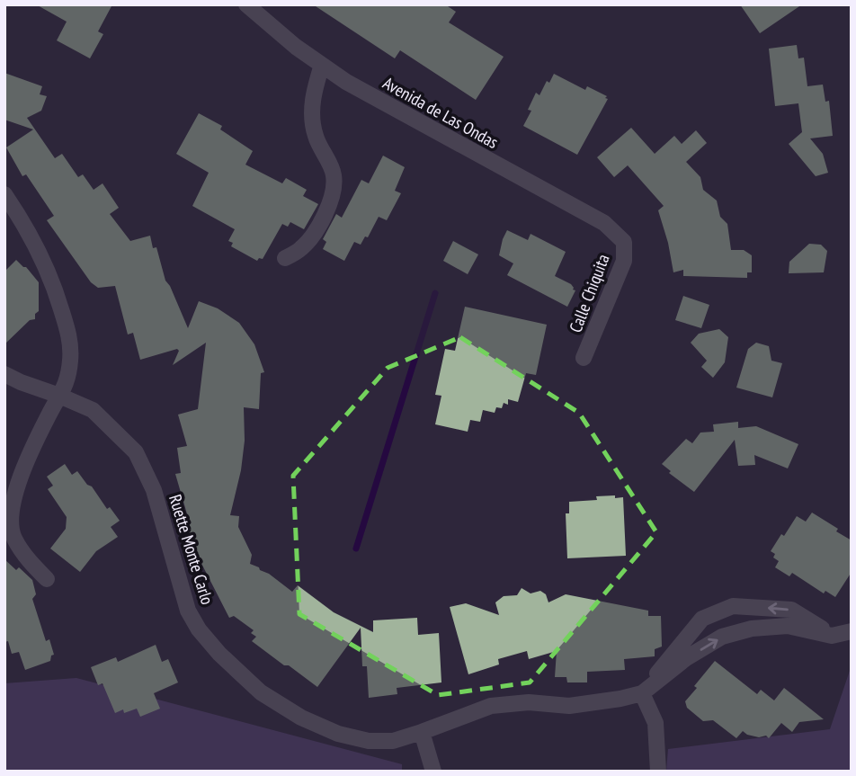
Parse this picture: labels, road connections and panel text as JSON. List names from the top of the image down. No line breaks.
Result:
{"streets":{"street":["Avenida de Las Ondas","Calle Chiquita","Ruette Monte Carlo"]},"crossings":[["Avenida de Las Ondas","Calle Chiquita"]]}
